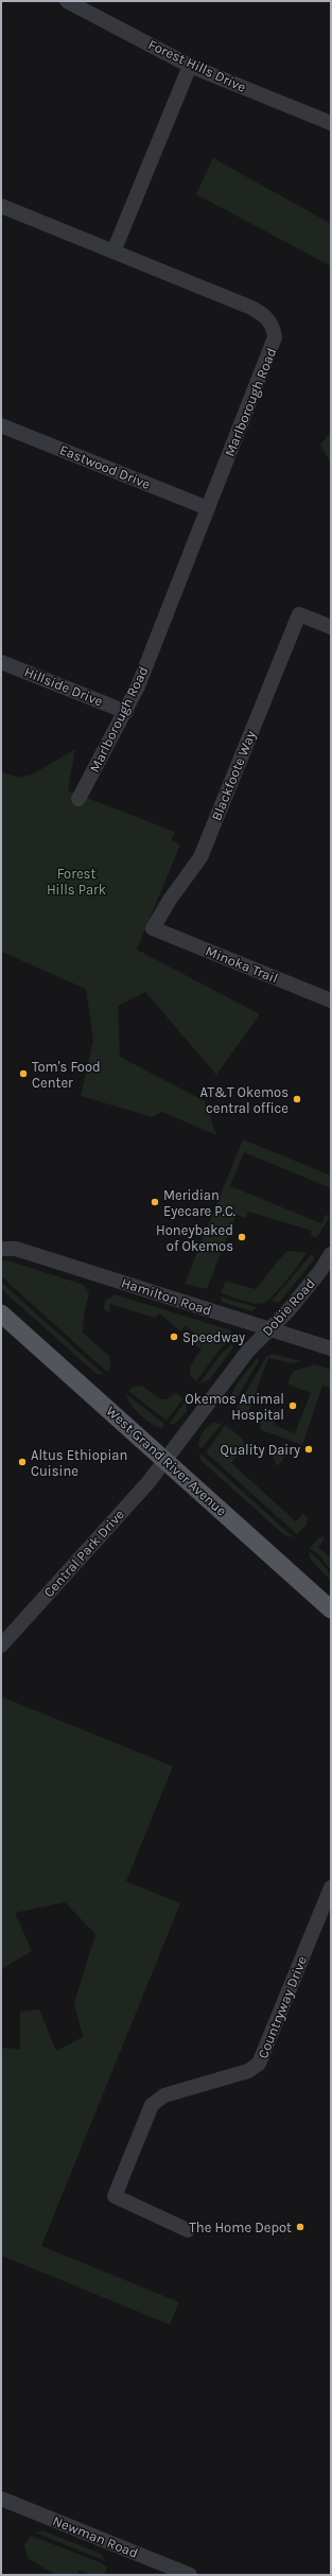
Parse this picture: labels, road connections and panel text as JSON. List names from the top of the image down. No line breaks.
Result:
{"streets":{"main road":["West Grand River Avenue"],"street":["Forest Hills Drive","Marlborough Road","Eastwood Drive","Hillside Drive","Blackfoote Way","Minoka Trail","Hamilton Road","Dobie Road","Central Park Drive","Countryway Drive","Newman Road"]},"crossings":[["Marlborough Road","Eastwood Drive"],["Marlborough Road","Hillside Drive"],["Blackfoote Way","Minoka Trail"],["Hamilton Road","Dobie Road"],["Dobie Road","West Grand River Avenue"],["Dobie Road","Central Park Drive"],["West Grand River Avenue","Central Park Drive"]],"parks":["Forest Hills Park"],"places":["Tom's Food Center","AT&T Okemos central office","Meridian Eyecare P.C.","Honeybaked of Okemos","Speedway","Okemos Animal Hospital","Quality Dairy","Altus Ethiopian Cuisine","The Home Depot"]}
